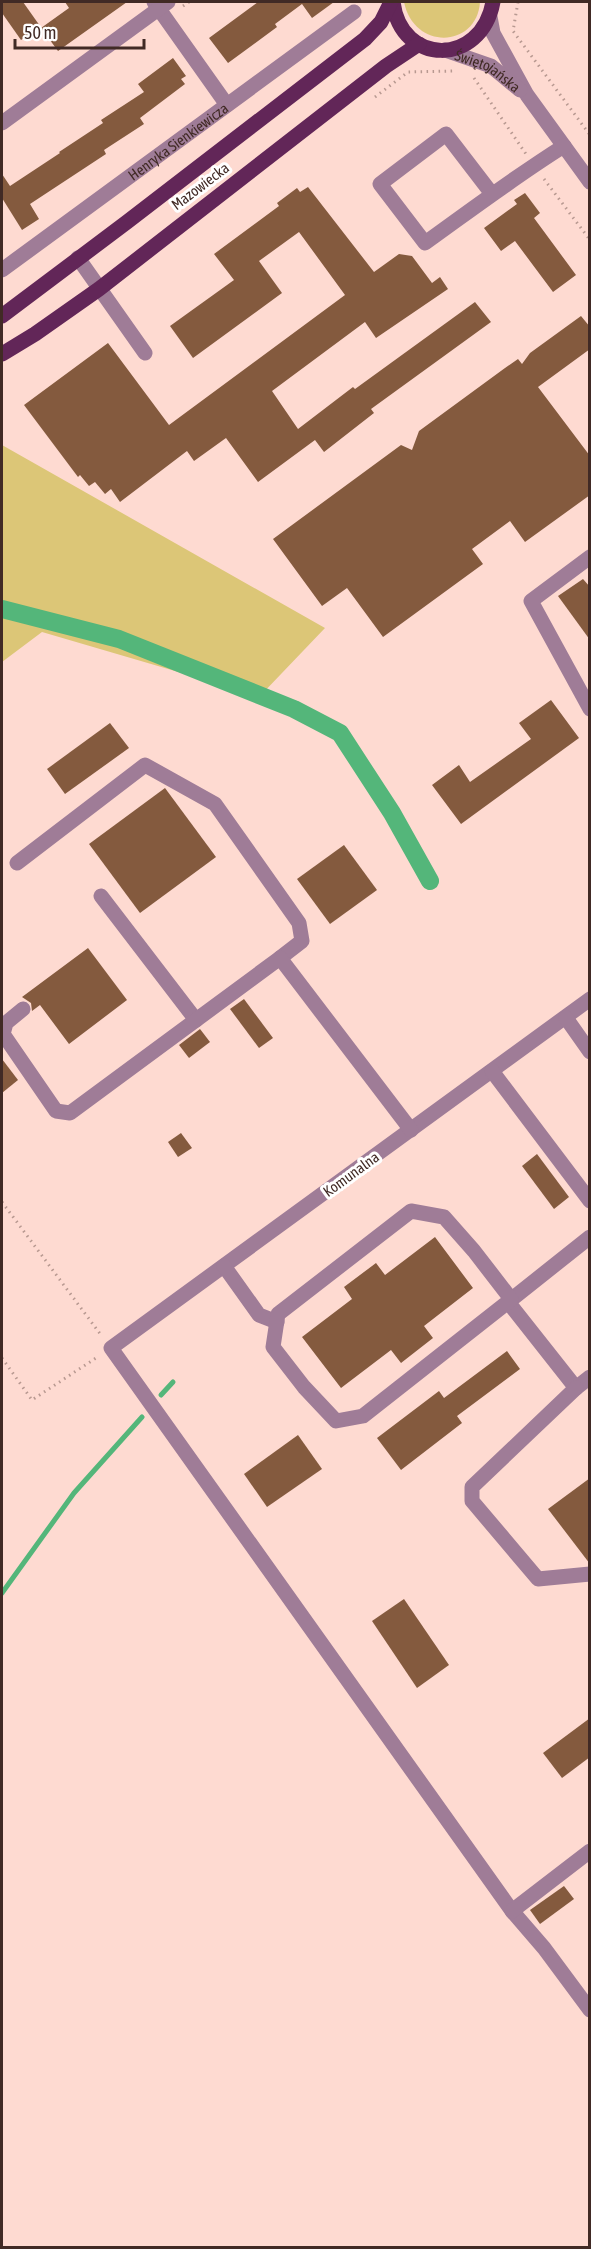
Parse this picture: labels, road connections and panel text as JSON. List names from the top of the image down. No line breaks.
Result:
{"streets":{"main road":["Mazowiecka"],"street":["Świętojańska","Henryka Sienkiewicza","Komunalna"]},"scale_bar":"50 m"}
